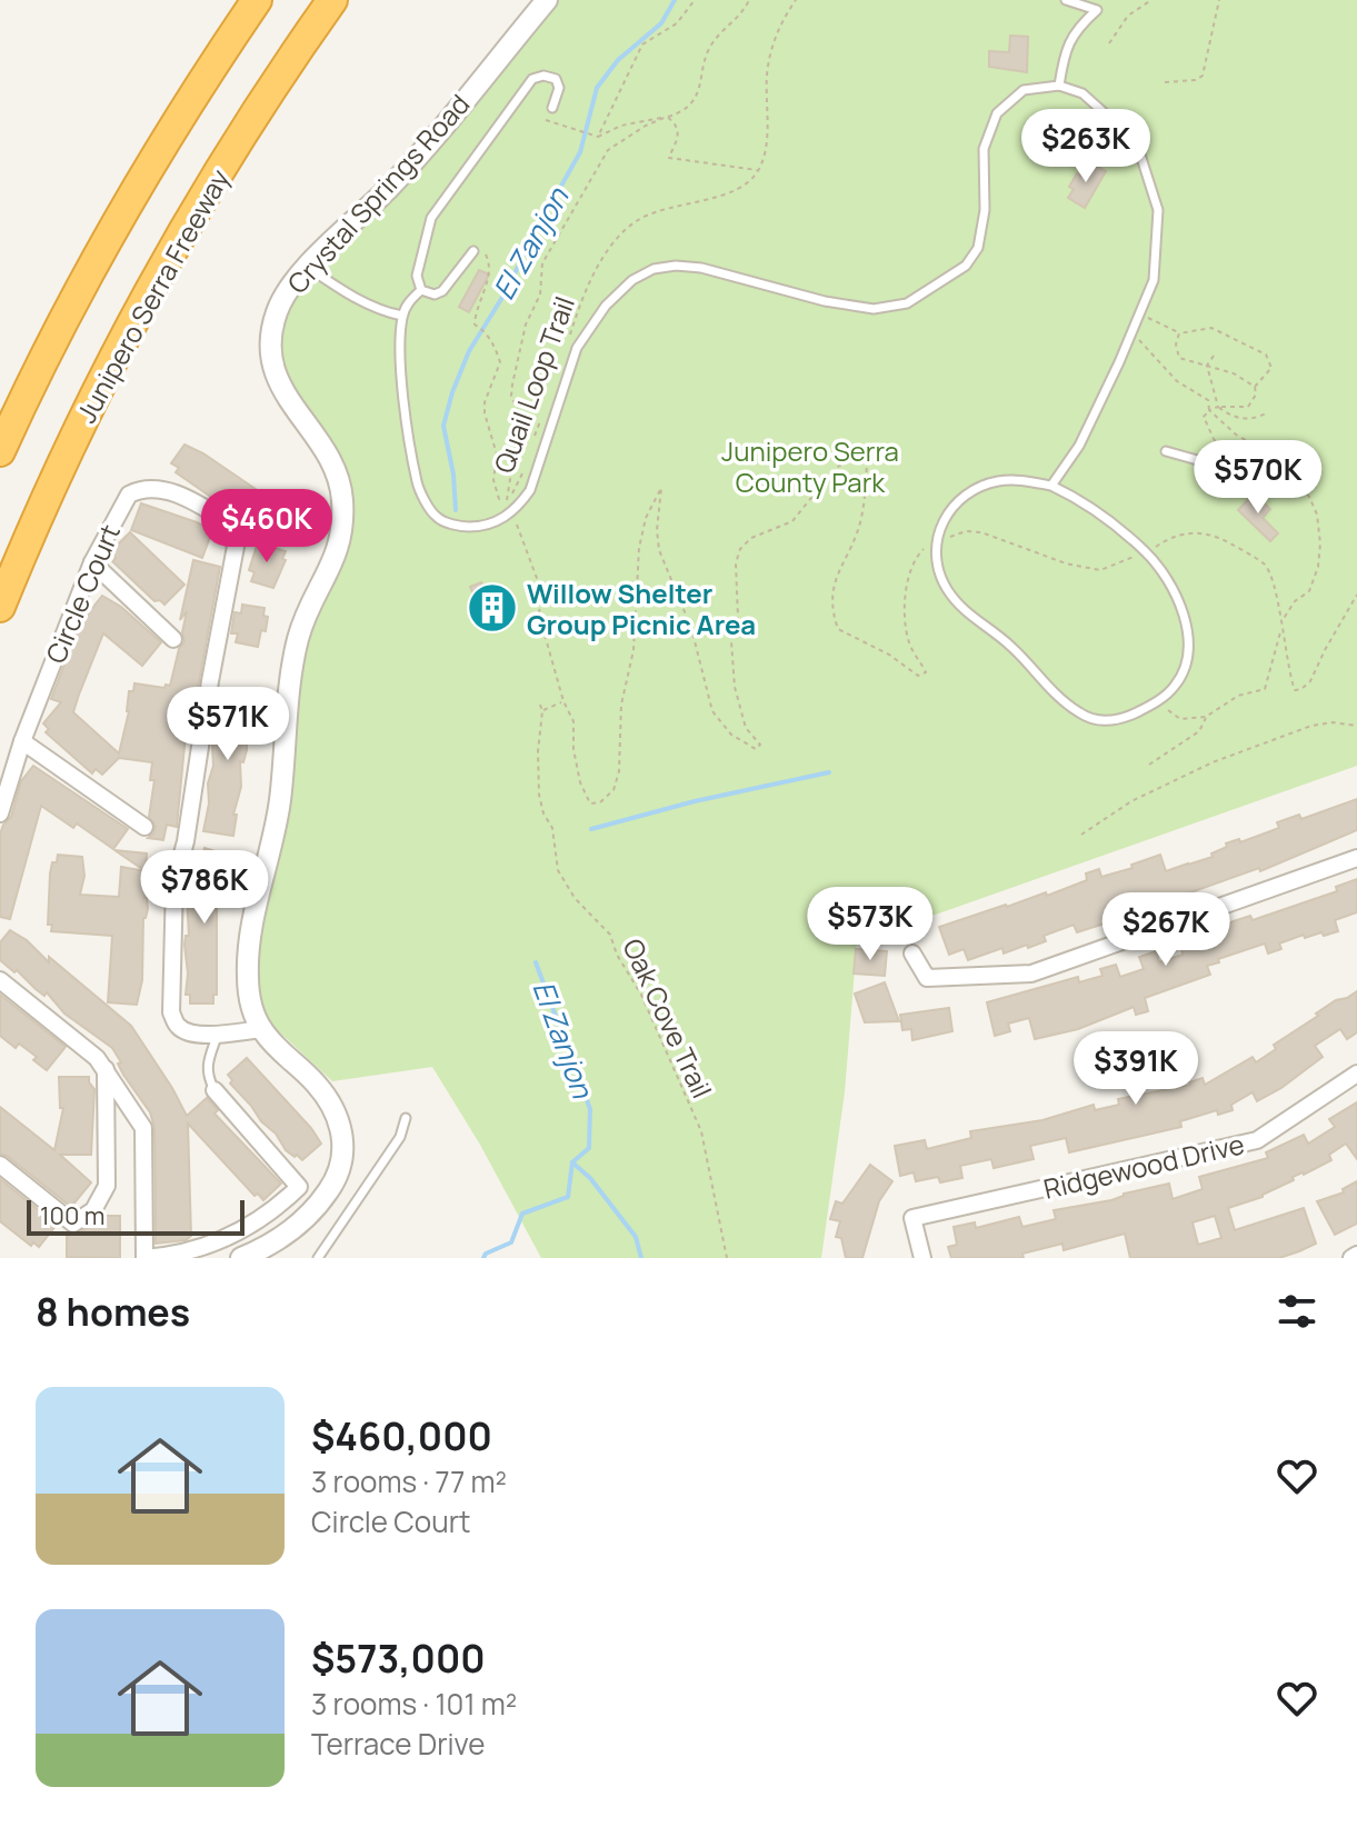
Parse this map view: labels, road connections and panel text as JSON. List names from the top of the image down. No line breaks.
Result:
{"streets":{"highway":["Junipero Serra Freeway"],"street":["Crystal Springs Road","Circle Court","Ridgewood Drive"],"path":["Quail Loop Trail","Oak Cove Trail"]},"crossings":[["Crystal Springs Road","Circle Court"]],"water":["El Zanjon"],"parks":["Junipero Serra County Park"],"places":{"building":["Willow Shelter Group Picnic Area"]},"scale_bar":"100 m","page":{"price":["$263K","$570K","$460K","$571K","$786K","$573K","$267K","$391K"],"scale":"100 m","heading":"8 homes","list":[{"name":"$460,000","note":"3 rooms · 77 m² · Circle Court"},{"name":"$573,000","note":"3 rooms · 101 m² · Terrace Drive"}]}}
